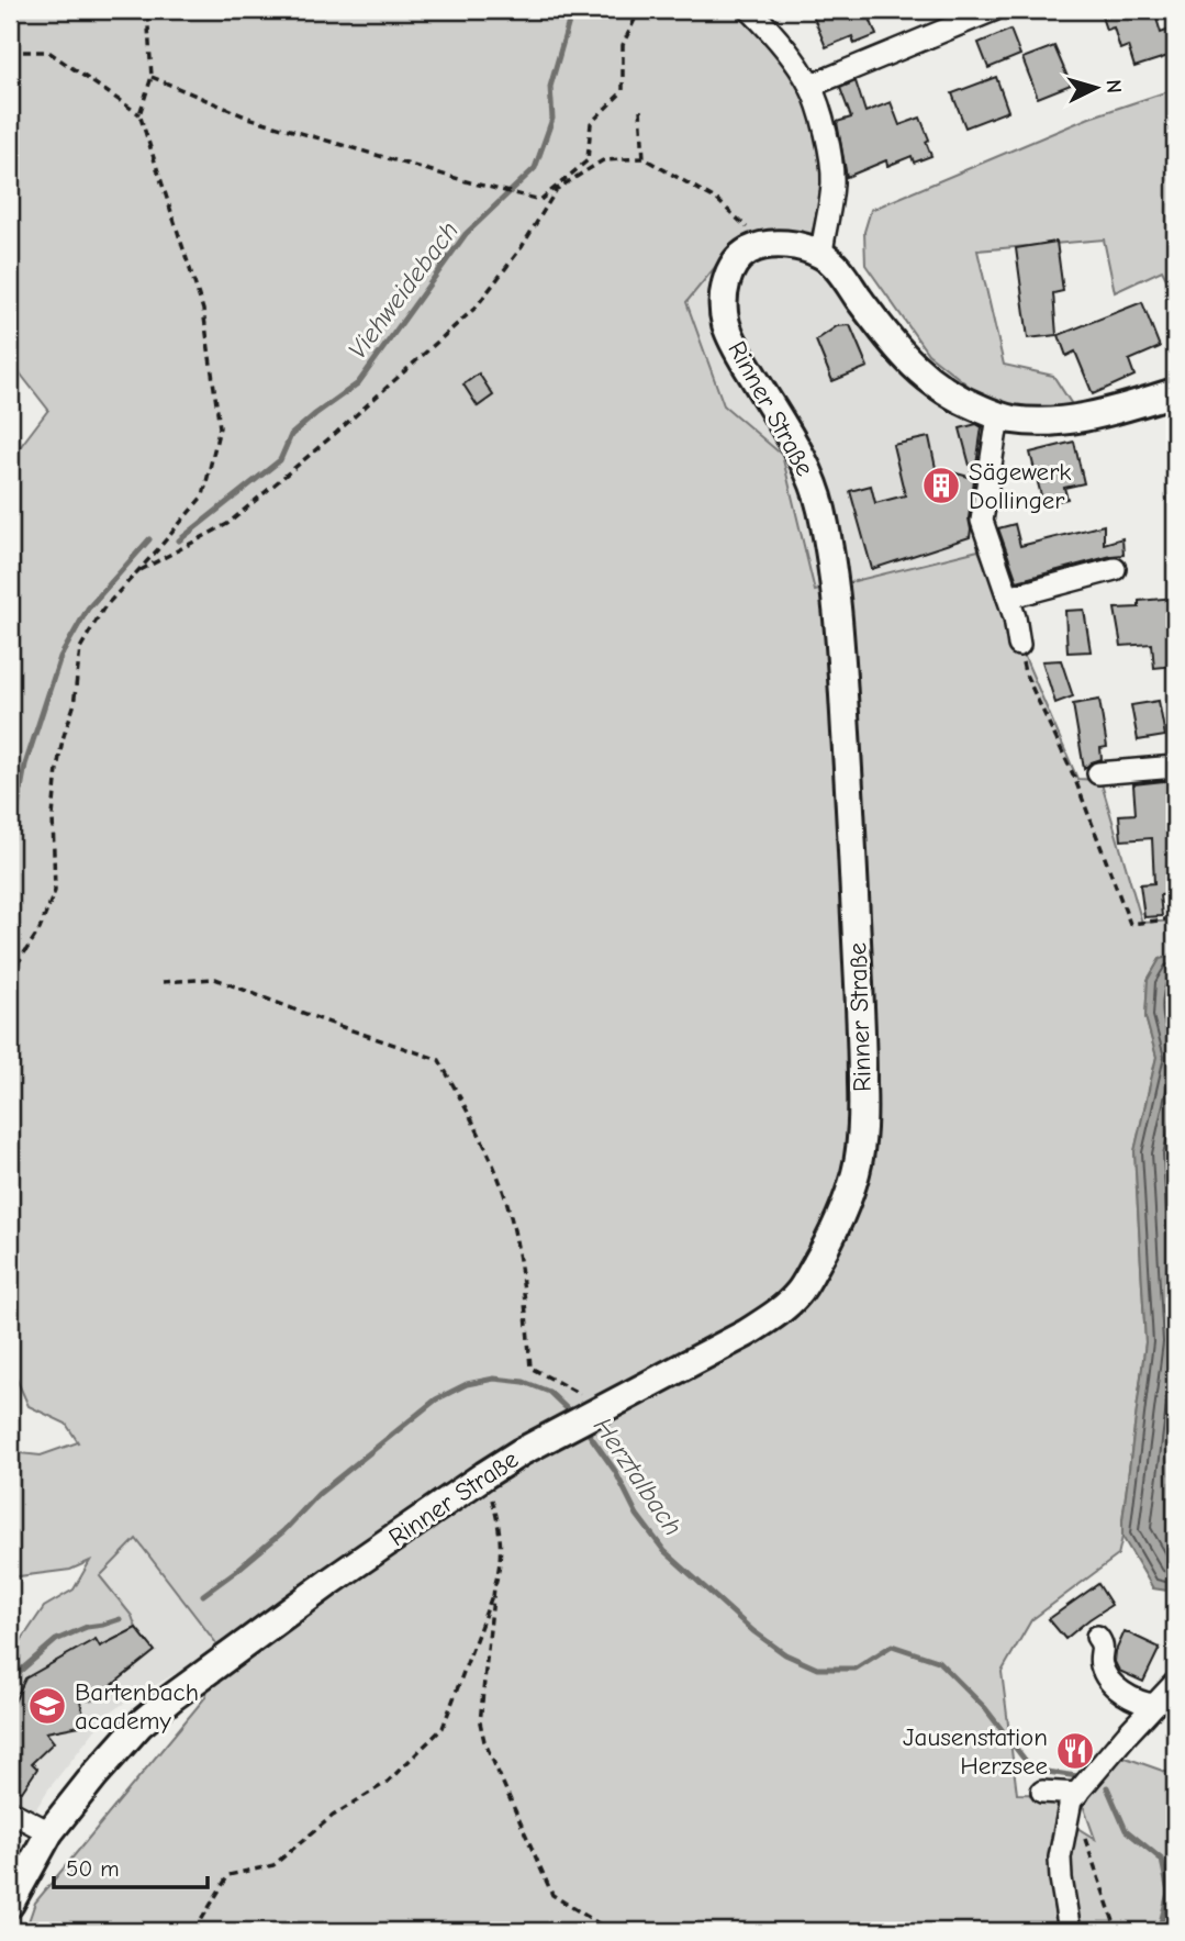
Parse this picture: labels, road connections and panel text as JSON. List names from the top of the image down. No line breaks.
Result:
{"streets":{"main road":["Rinner Straße"]},"water":["Viehweidebach","Herztalbach"],"places":{"building":["Sägewerk Dollinger"],"school or university":["Bartenbach academy"],"restaurant":["Jausenstation Herzsee"]},"scale_bar":"50 m","north":"right"}
